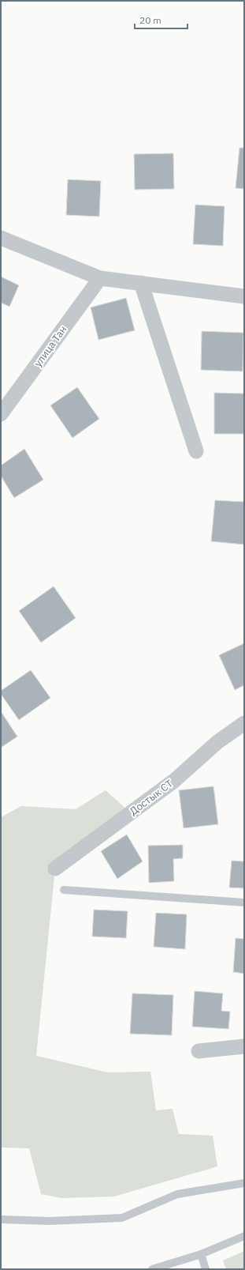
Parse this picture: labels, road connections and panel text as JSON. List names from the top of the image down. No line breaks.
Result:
{"streets":{"street":["улица Тан","Достык СТ"]},"scale_bar":"20 m"}
